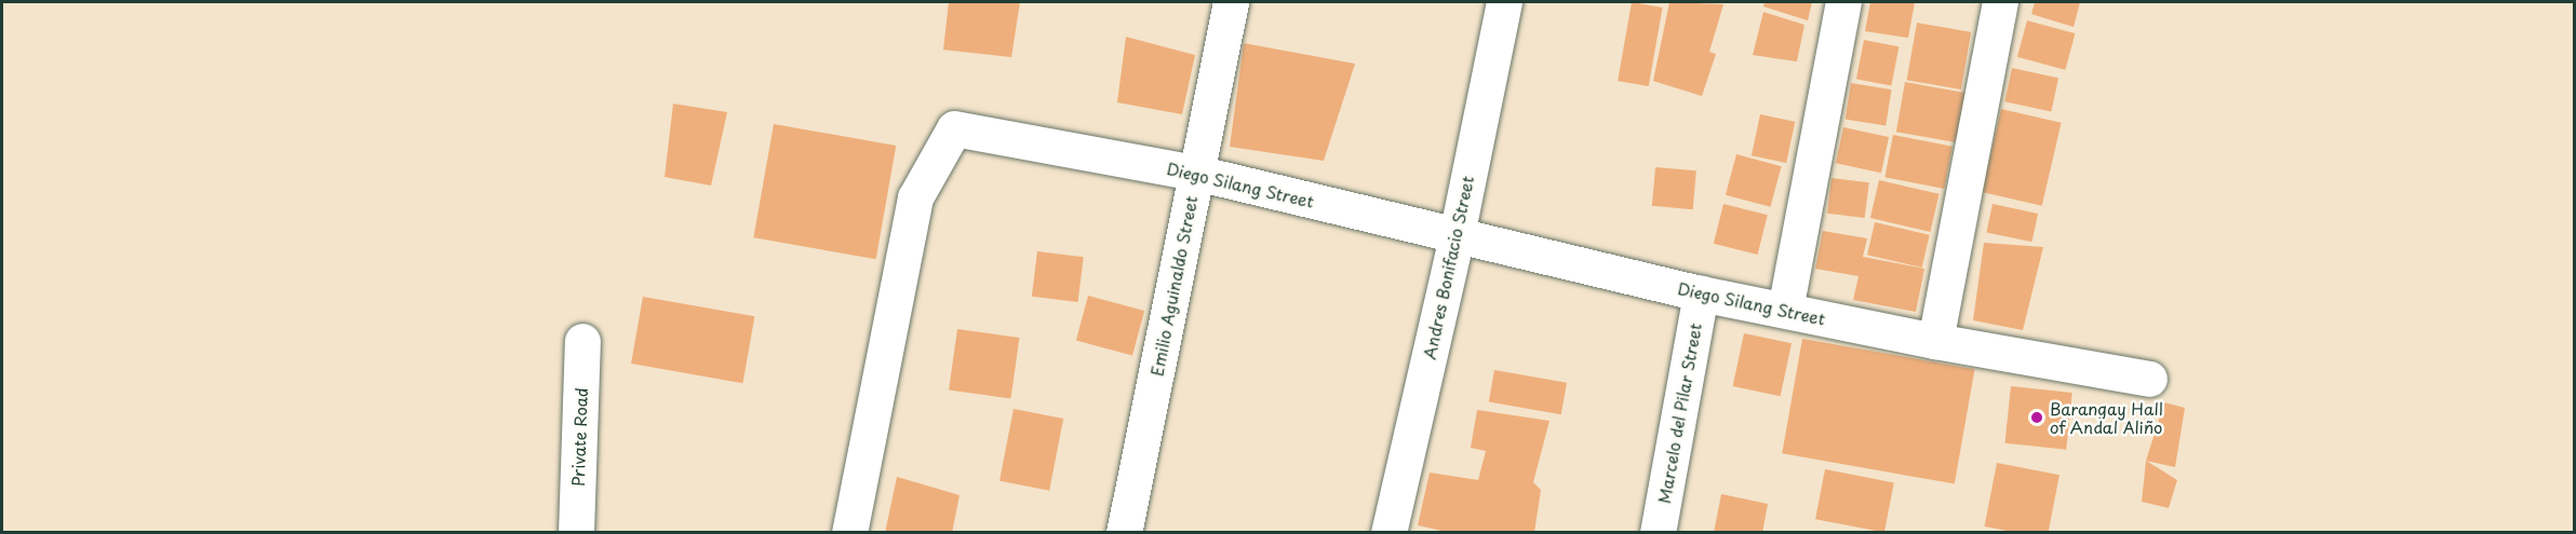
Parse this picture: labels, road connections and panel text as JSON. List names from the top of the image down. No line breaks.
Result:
{"streets":{"street":["Diego Silang Street","Andres Bonifacio Street","Emilio Aguinaldo Street","Marcelo del Pilar Street","Private Road"]},"crossings":[["Diego Silang Street","Andres Bonifacio Street"],["Diego Silang Street","Emilio Aguinaldo Street"],["Diego Silang Street","Marcelo del Pilar Street"]],"places":["Barangay Hall of Andal Aliño"]}
